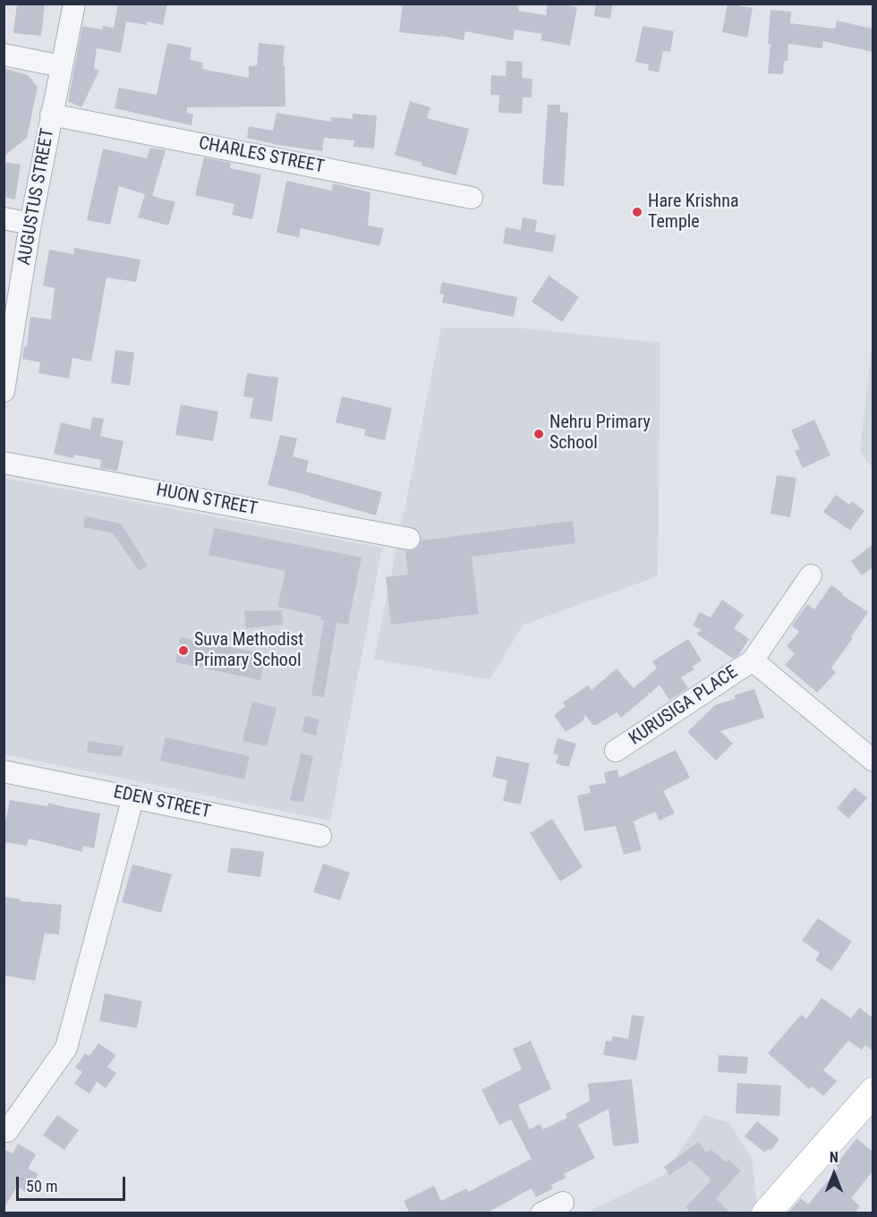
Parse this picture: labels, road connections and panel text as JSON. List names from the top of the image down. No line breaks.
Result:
{"streets":{"street":["CHARLES STREET","AUGUSTUS STREET","HUON STREET","KURUSIGA PLACE","EDEN STREET"]},"crossings":[["CHARLES STREET","AUGUSTUS STREET"]],"places":["Hare Krishna Temple","Nehru Primary School","Suva Methodist Primary School"],"scale_bar":"50 m","north":"top"}
